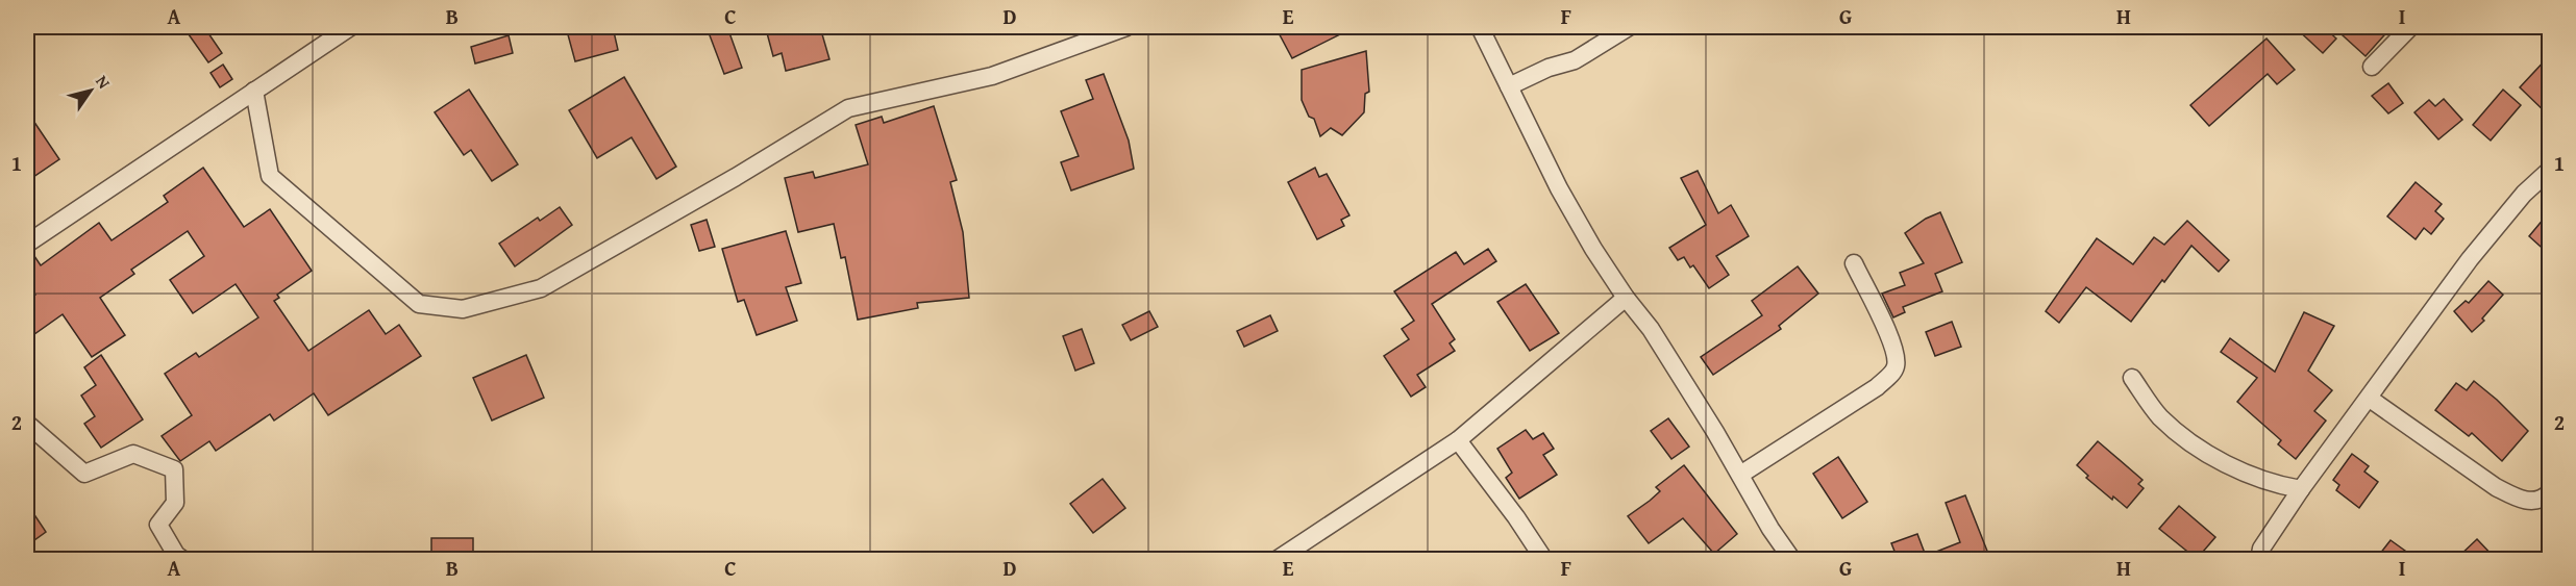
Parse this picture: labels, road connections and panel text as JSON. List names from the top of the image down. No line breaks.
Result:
{"north":"top right","grid":{"columns":["A","B","C","D","E","F","G","H","I"],"rows":["1","2"]}}
